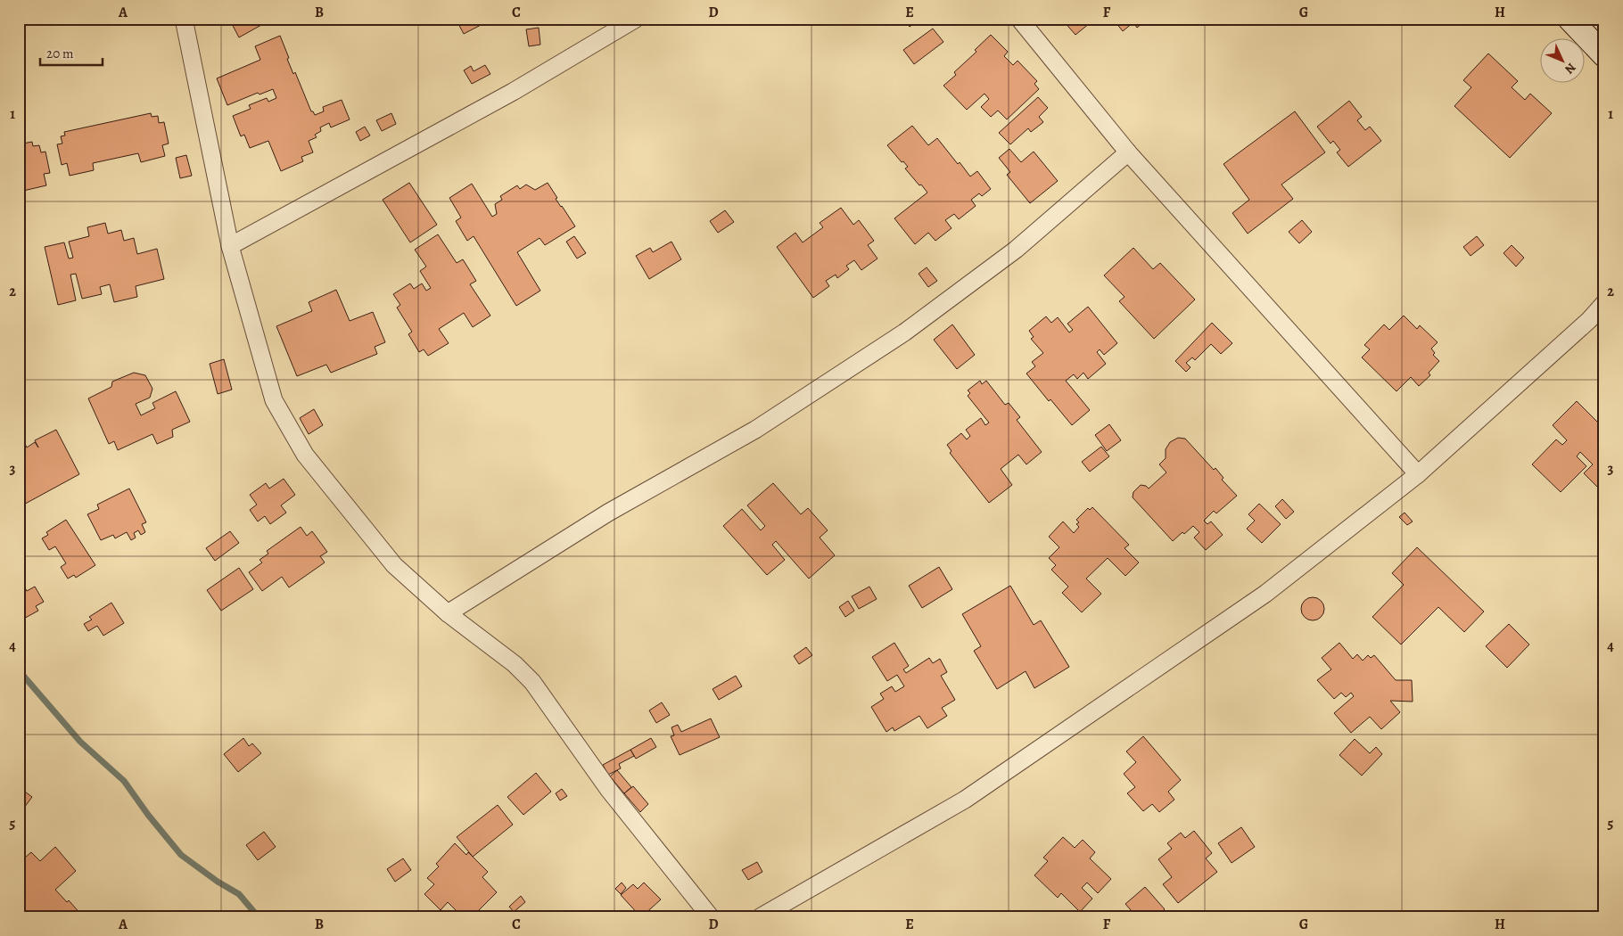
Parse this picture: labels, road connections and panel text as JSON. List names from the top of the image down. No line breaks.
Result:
{"scale_bar":"20 m","north":"bottom right","grid":{"columns":["A","B","C","D","E","F","G","H"],"rows":["1","2","3","4","5"]}}
